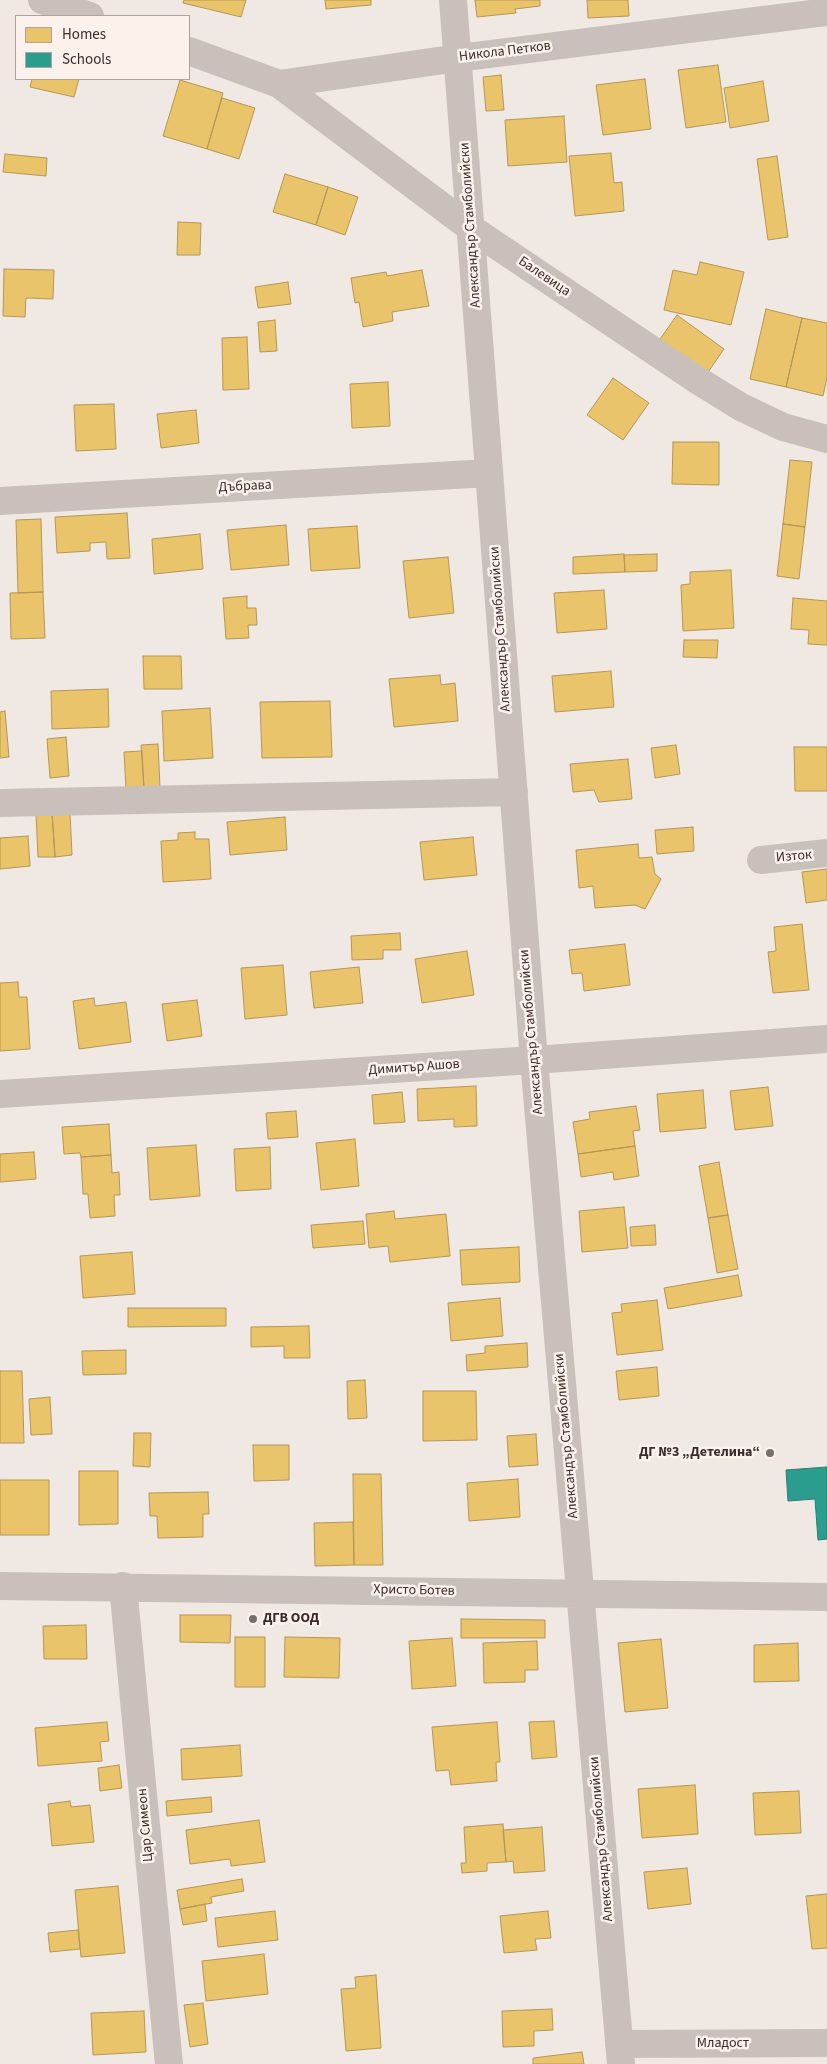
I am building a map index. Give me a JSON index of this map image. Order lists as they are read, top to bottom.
{
  "streets": {
    "street": [
      "Никола Петков",
      "Александър Стамболийски",
      "Балевица",
      "Дъбрава",
      "Изток",
      "Димитър Ашов",
      "Христо Ботев",
      "Цар Симеон",
      "Младост"
    ]
  },
  "crossings": [
    ["Никола Петков", "Александър Стамболийски"],
    ["Никола Петков", "Балевица"],
    ["Александър Стамболийски", "Балевица"],
    ["Александър Стамболийски", "Дъбрава"],
    ["Александър Стамболийски", "Димитър Ашов"],
    ["Александър Стамболийски", "Христо Ботев"],
    ["Александър Стамболийски", "Младост"],
    ["Христо Ботев", "Цар Симеон"]
  ],
  "places": ["ДГ №3 „Детелина“", "ДГВ ООД"],
  "legend": ["Homes", "Schools"]
}
